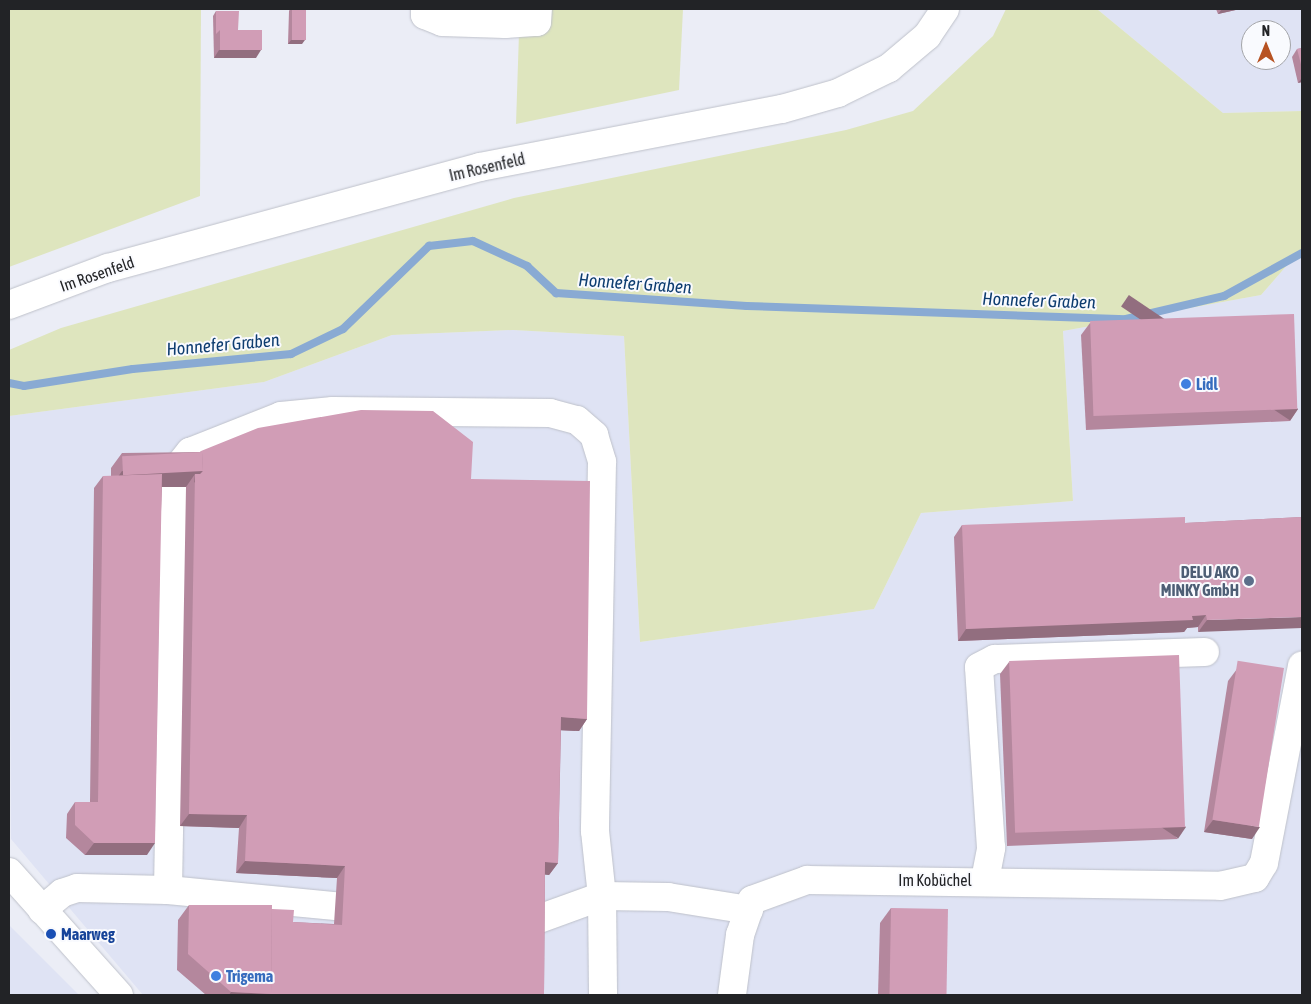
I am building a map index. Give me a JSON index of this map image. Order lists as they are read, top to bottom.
{
  "streets": {
    "street": ["Im Rosenfeld", "Im Kobüchel"]
  },
  "water": ["Honnefer Graben"],
  "places": [
    "Lidl",
    "DELU AKO MINKY GmbH",
    "Maarweg",
    "Trigema"
  ],
  "north": "top"
}
